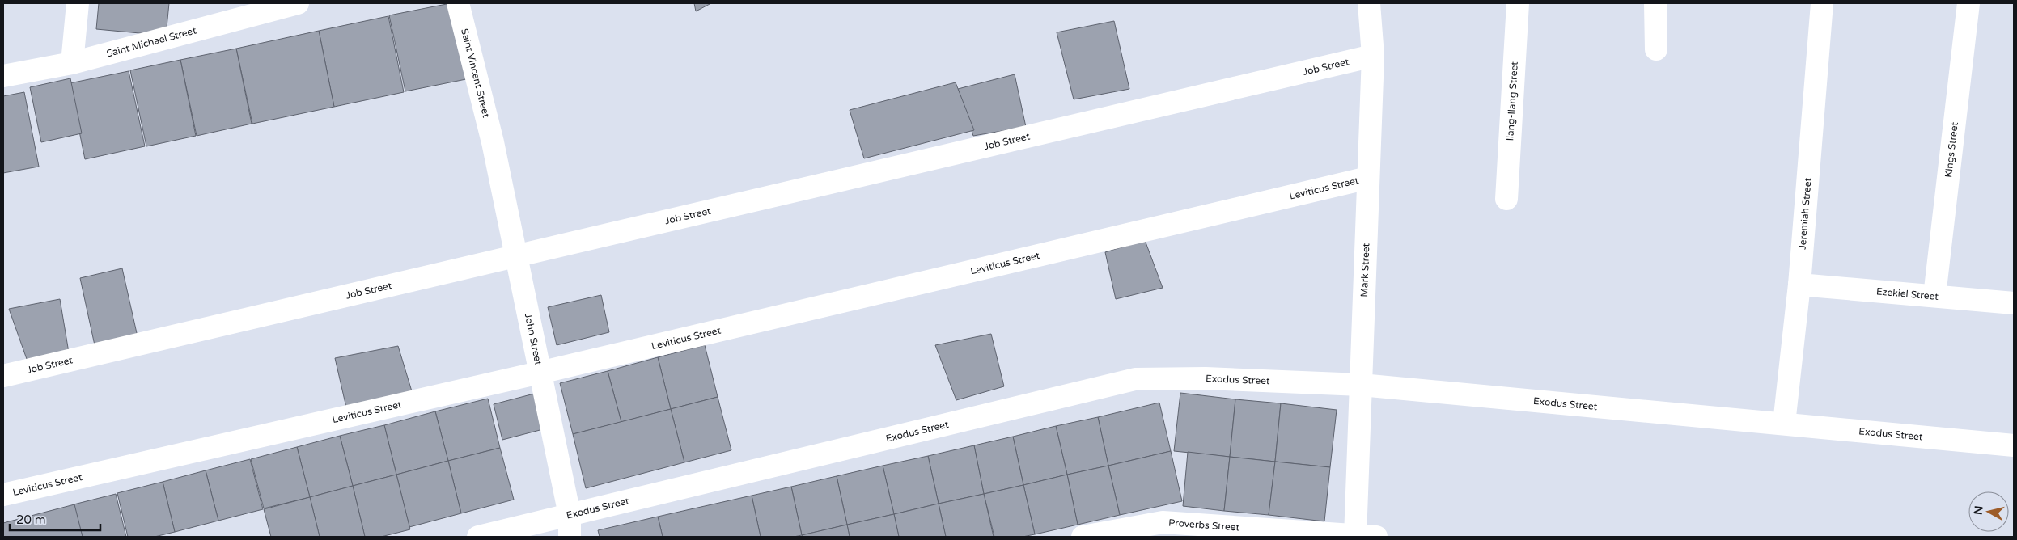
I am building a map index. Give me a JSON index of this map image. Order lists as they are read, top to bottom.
{
  "streets": {
    "street": [
      "Saint Michael Street",
      "Job Street",
      "Saint Vincent Street",
      "Ilang-Ilang Street",
      "Kings Street",
      "Leviticus Street",
      "Jeremiah Street",
      "Mark Street",
      "Ezekiel Street",
      "John Street",
      "Exodus Street",
      "Proverbs Street"
    ]
  },
  "crossings": [
    ["Job Street", "Mark Street"],
    ["Job Street", "John Street"],
    ["Saint Vincent Street", "John Street"],
    ["Kings Street", "Ezekiel Street"],
    ["Leviticus Street", "Mark Street"],
    ["Leviticus Street", "John Street"],
    ["Jeremiah Street", "Ezekiel Street"],
    ["Jeremiah Street", "Exodus Street"],
    ["Mark Street", "Exodus Street"],
    ["Mark Street", "Proverbs Street"],
    ["John Street", "Exodus Street"]
  ],
  "scale_bar": "20 m",
  "north": "left"
}
